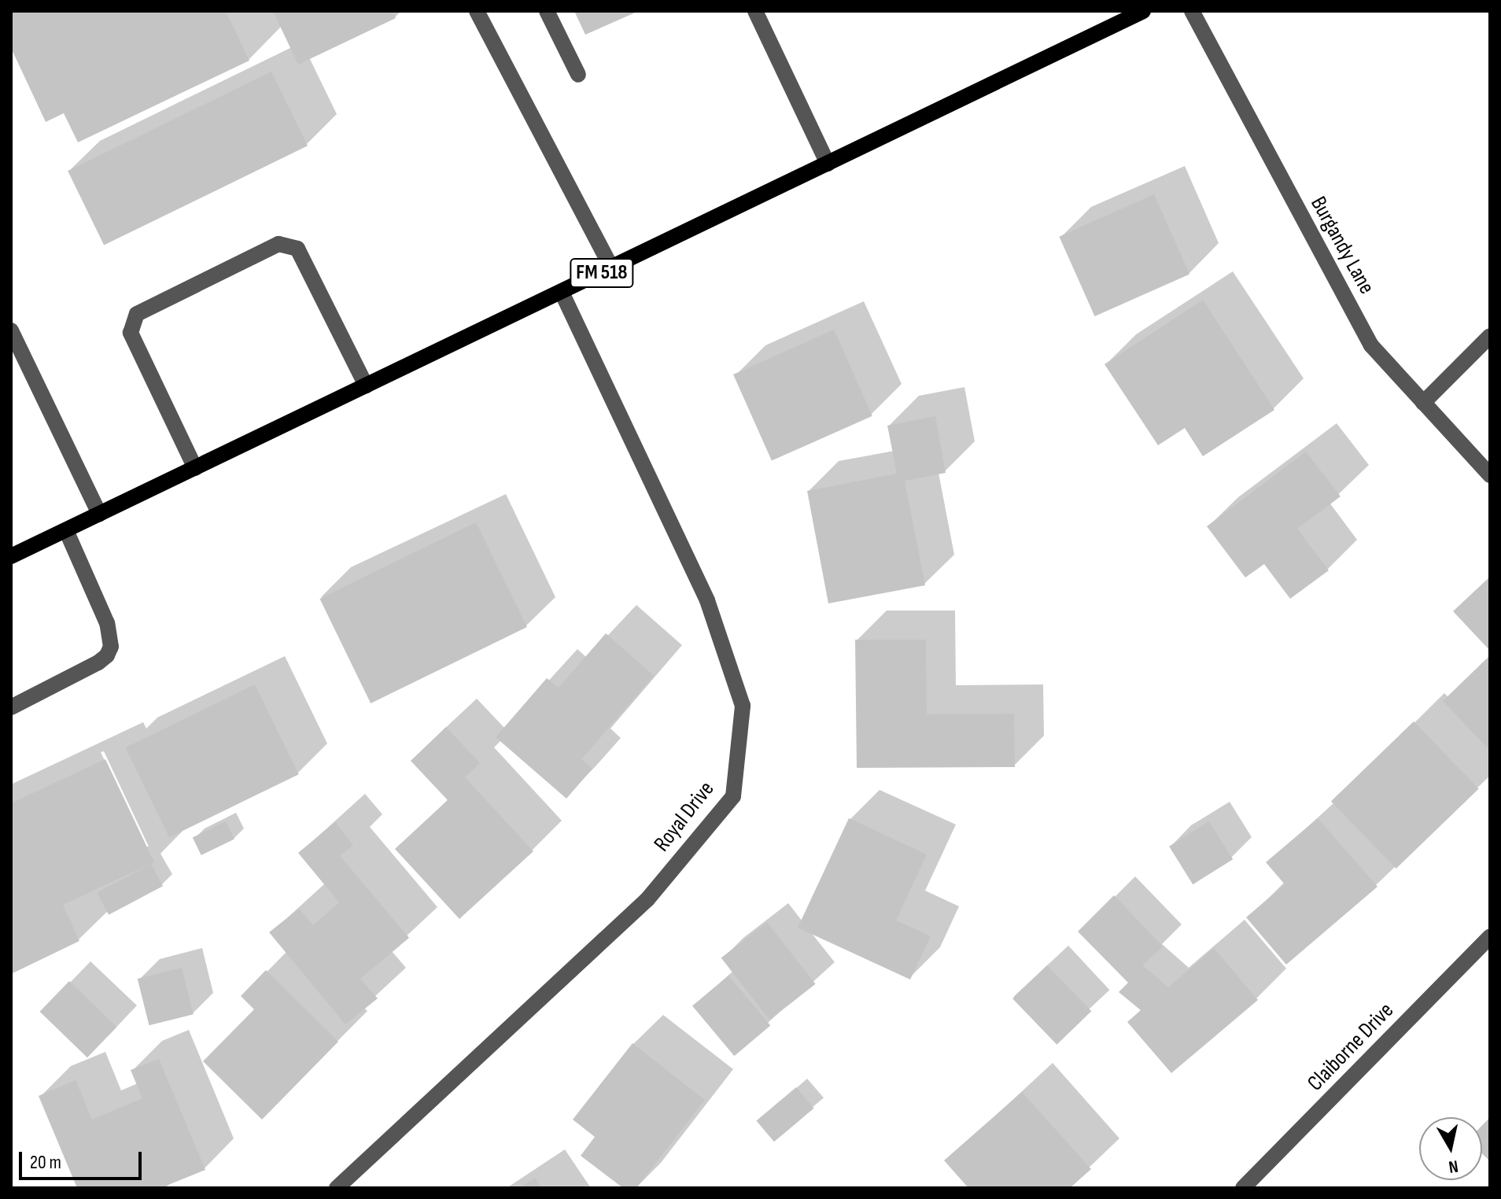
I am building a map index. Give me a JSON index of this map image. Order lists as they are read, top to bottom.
{
  "streets": {
    "main road": ["FM 518"],
    "street": ["Burgandy Lane", "Royal Drive", "Claiborne Drive"]
  },
  "crossings": [
    ["FM 518", "Royal Drive"]
  ],
  "scale_bar": "20 m",
  "north": "bottom"
}
